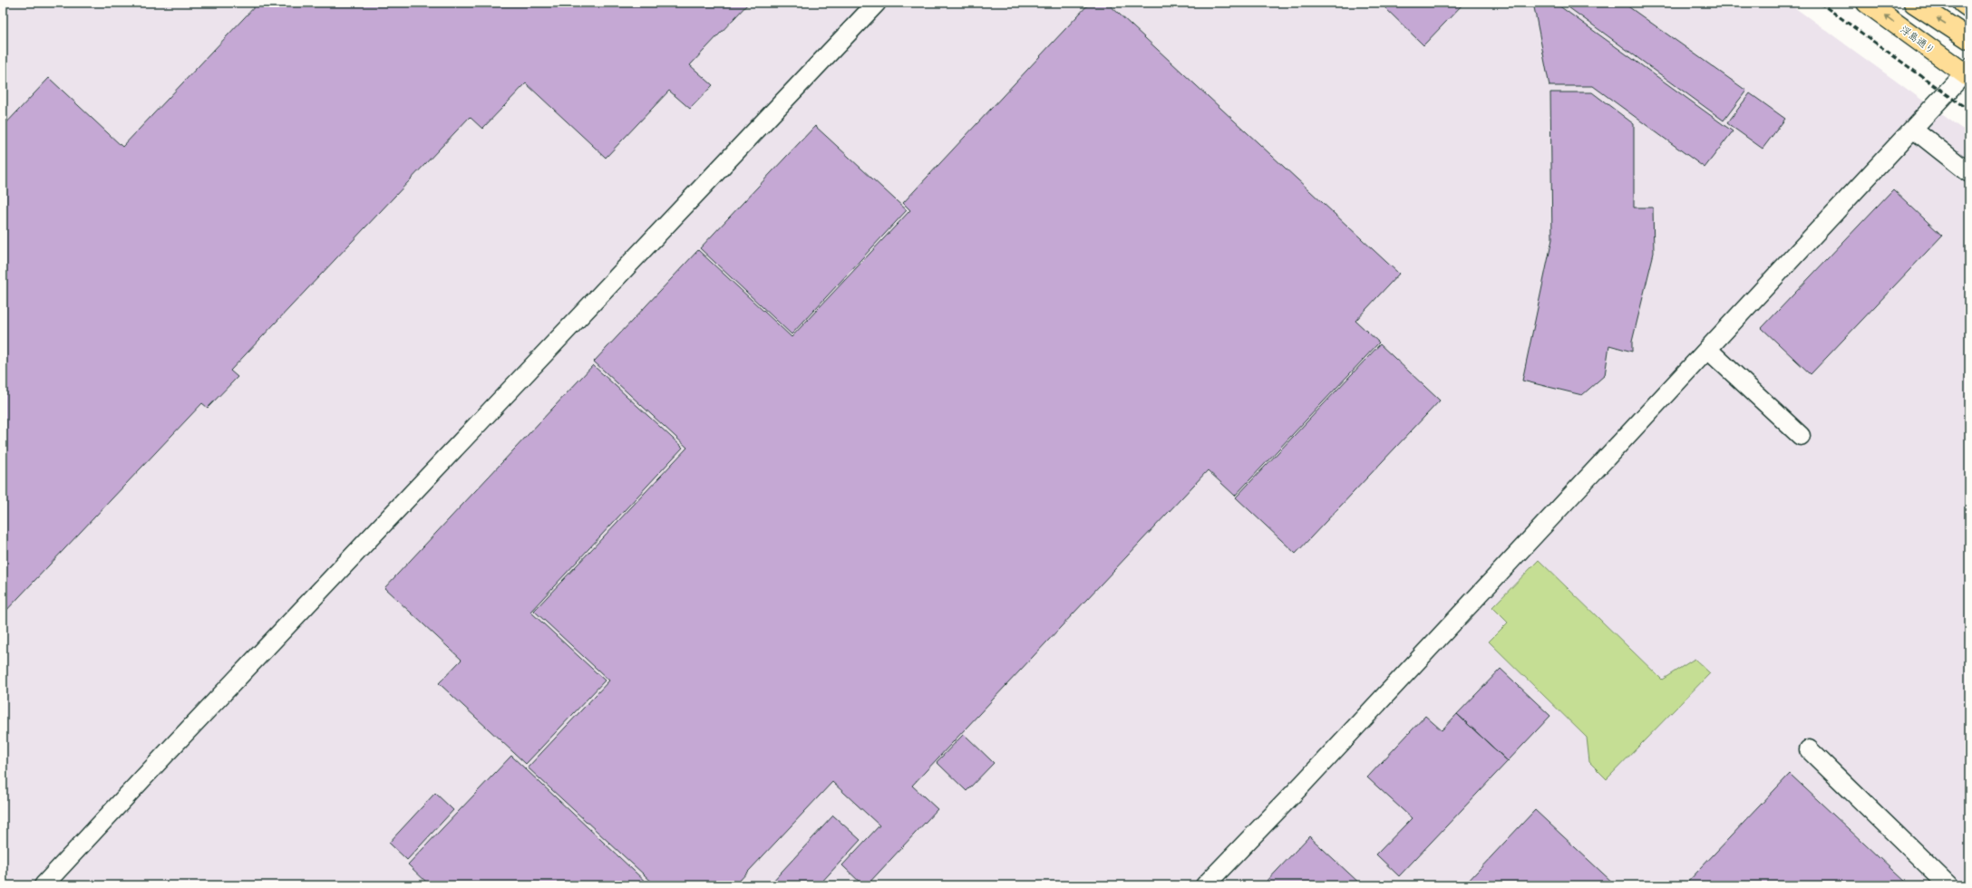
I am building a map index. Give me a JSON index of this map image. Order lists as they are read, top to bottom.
{
  "streets": {
    "highway": ["浮島通り"]
  }
}
